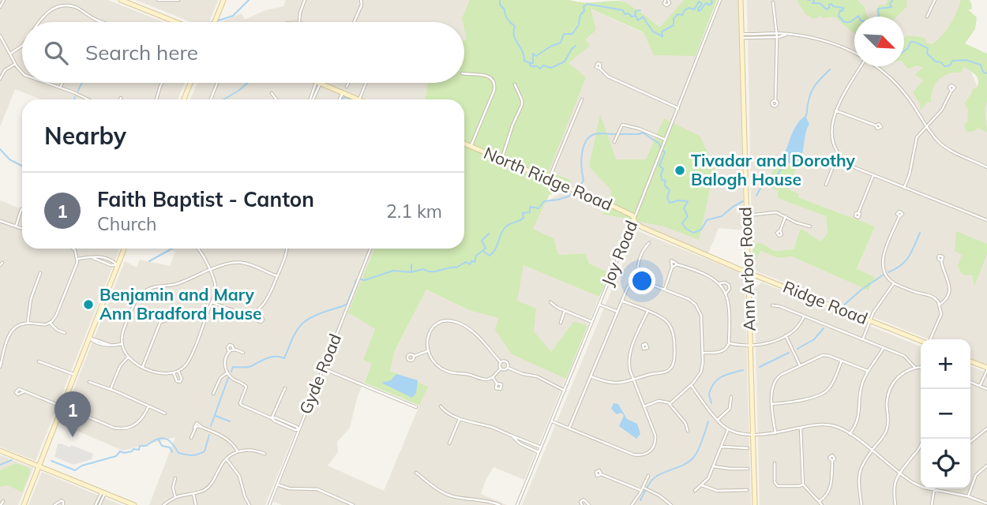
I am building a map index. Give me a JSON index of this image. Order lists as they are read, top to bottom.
{
  "streets": {
    "street": [
      "North Ridge Road",
      "Joy Road",
      "Ann Arbor Road",
      "Ridge Road",
      "Gyde Road"
    ]
  },
  "crossings": [
    ["North Ridge Road", "Joy Road"],
    ["North Ridge Road", "Ridge Road"],
    ["Joy Road", "Ridge Road"],
    ["Ann Arbor Road", "Ridge Road"]
  ],
  "places": ["Tivadar and Dorothy Balogh House", "Benjamin and Mary Ann Bradford House"],
  "north": "bottom right",
  "page": {
    "search": "Search here",
    "heading": "Nearby",
    "list": [
      {
        "mark": "1",
        "name": "Faith Baptist - Canton",
        "note": "Church",
        "value": "2.1 km"
      }
    ],
    "map_buttons": ["+", "−"],
    "pins": "1"
  }
}
